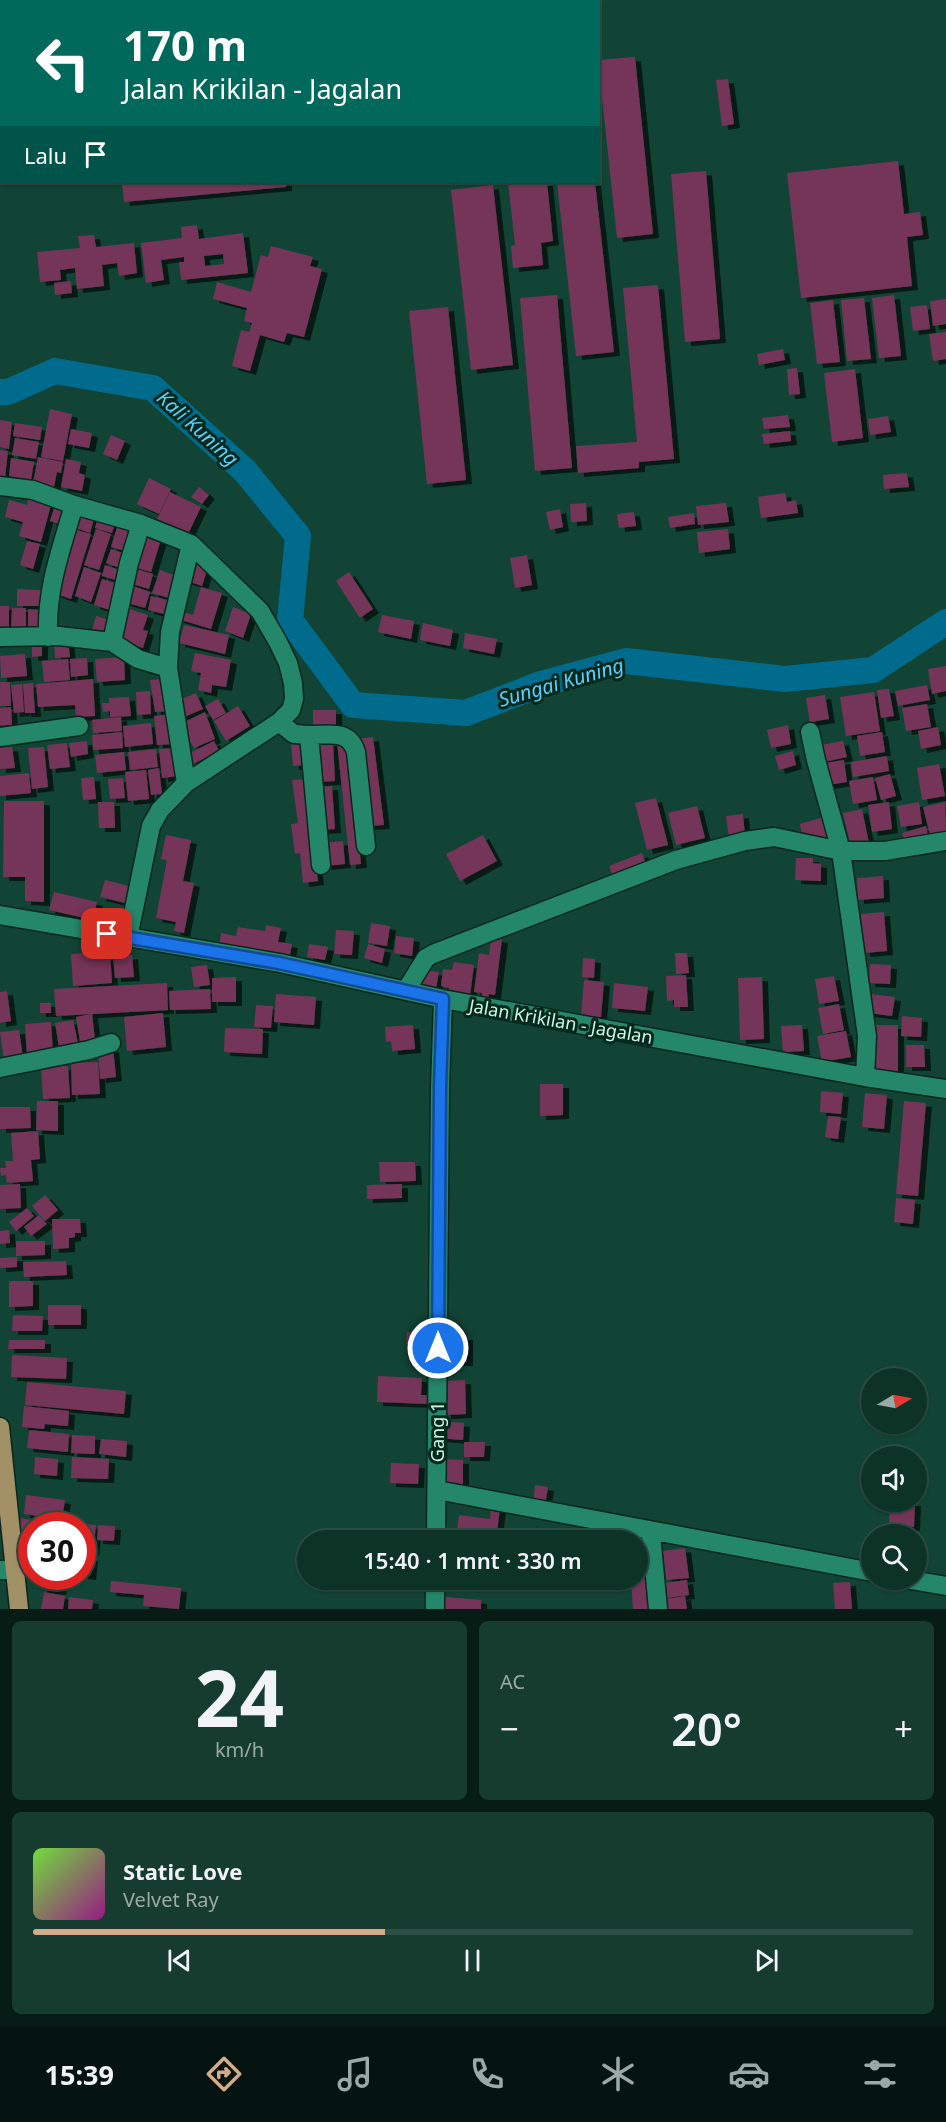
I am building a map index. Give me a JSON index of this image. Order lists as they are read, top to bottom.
{
  "streets": {
    "street": ["Jalan Krikilan - Jagalan", "Gang 1"]
  },
  "crossings": [
    ["Jalan Krikilan - Jagalan", "Gang 1"]
  ],
  "water": ["Kali Kuning", "Sungai Kuning"],
  "north": "right",
  "page": {
    "turn": ["170 m", "Jalan Krikilan - Jagalan"],
    "then": "Lalu",
    "limit": "30",
    "trip": "15:40 · 1 mnt · 330 m",
    "tile": [
      ["24", "km/h"],
      "AC"
    ],
    "heat": ["−", "20°", "+"],
    "song": ["Static Love", "Velvet Ray"],
    "tabs": "15:39"
  }
}
